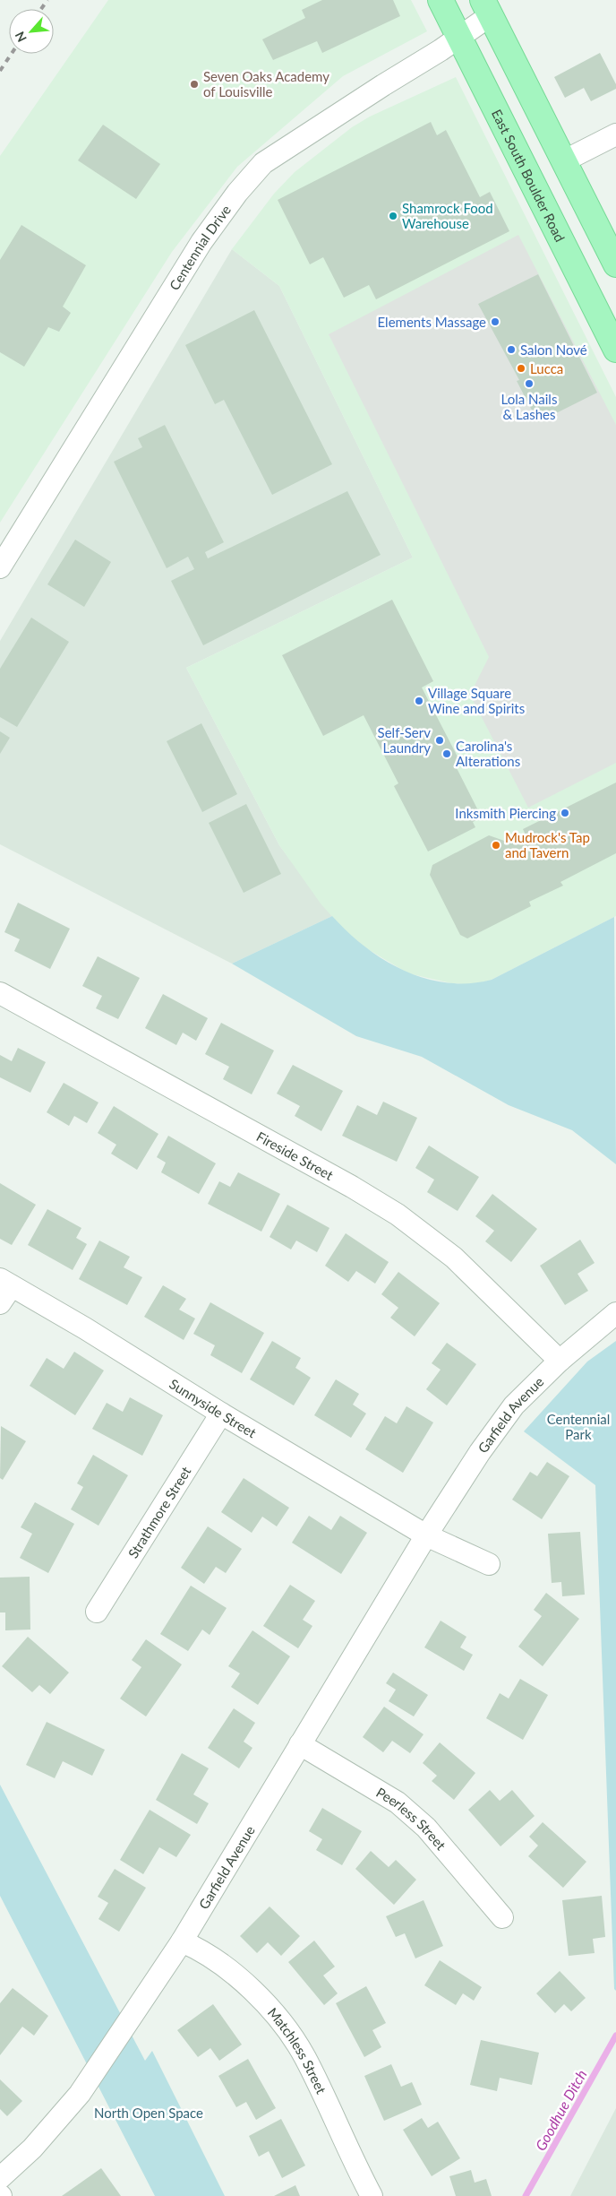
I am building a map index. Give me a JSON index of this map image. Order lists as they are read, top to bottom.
{
  "streets": {
    "main road": ["East South Boulder Road"],
    "street": [
      "Centennial Drive",
      "Fireside Street",
      "Sunnyside Street",
      "Garfield Avenue",
      "Strathmore Street",
      "Peerless Street",
      "Matchless Street"
    ]
  },
  "crossings": [
    ["East South Boulder Road", "Centennial Drive"],
    ["Fireside Street", "Garfield Avenue"],
    ["Sunnyside Street", "Garfield Avenue"],
    ["Sunnyside Street", "Strathmore Street"],
    ["Garfield Avenue", "Peerless Street"],
    ["Garfield Avenue", "Matchless Street"]
  ],
  "water": ["Goodhue Ditch"],
  "parks": ["Centennial Park", "North Open Space"],
  "places": [
    "Seven Oaks Academy of Louisville",
    "Shamrock Food Warehouse",
    "Elements Massage",
    "Salon Nové",
    "Lucca",
    "Lola Nails & Lashes",
    "Village Square Wine and Spirits",
    "Self-Serv Laundry",
    "Carolina's Alterations",
    "Inksmith Piercing",
    "Mudrock's Tap and Tavern"
  ],
  "north": "bottom left"
}
